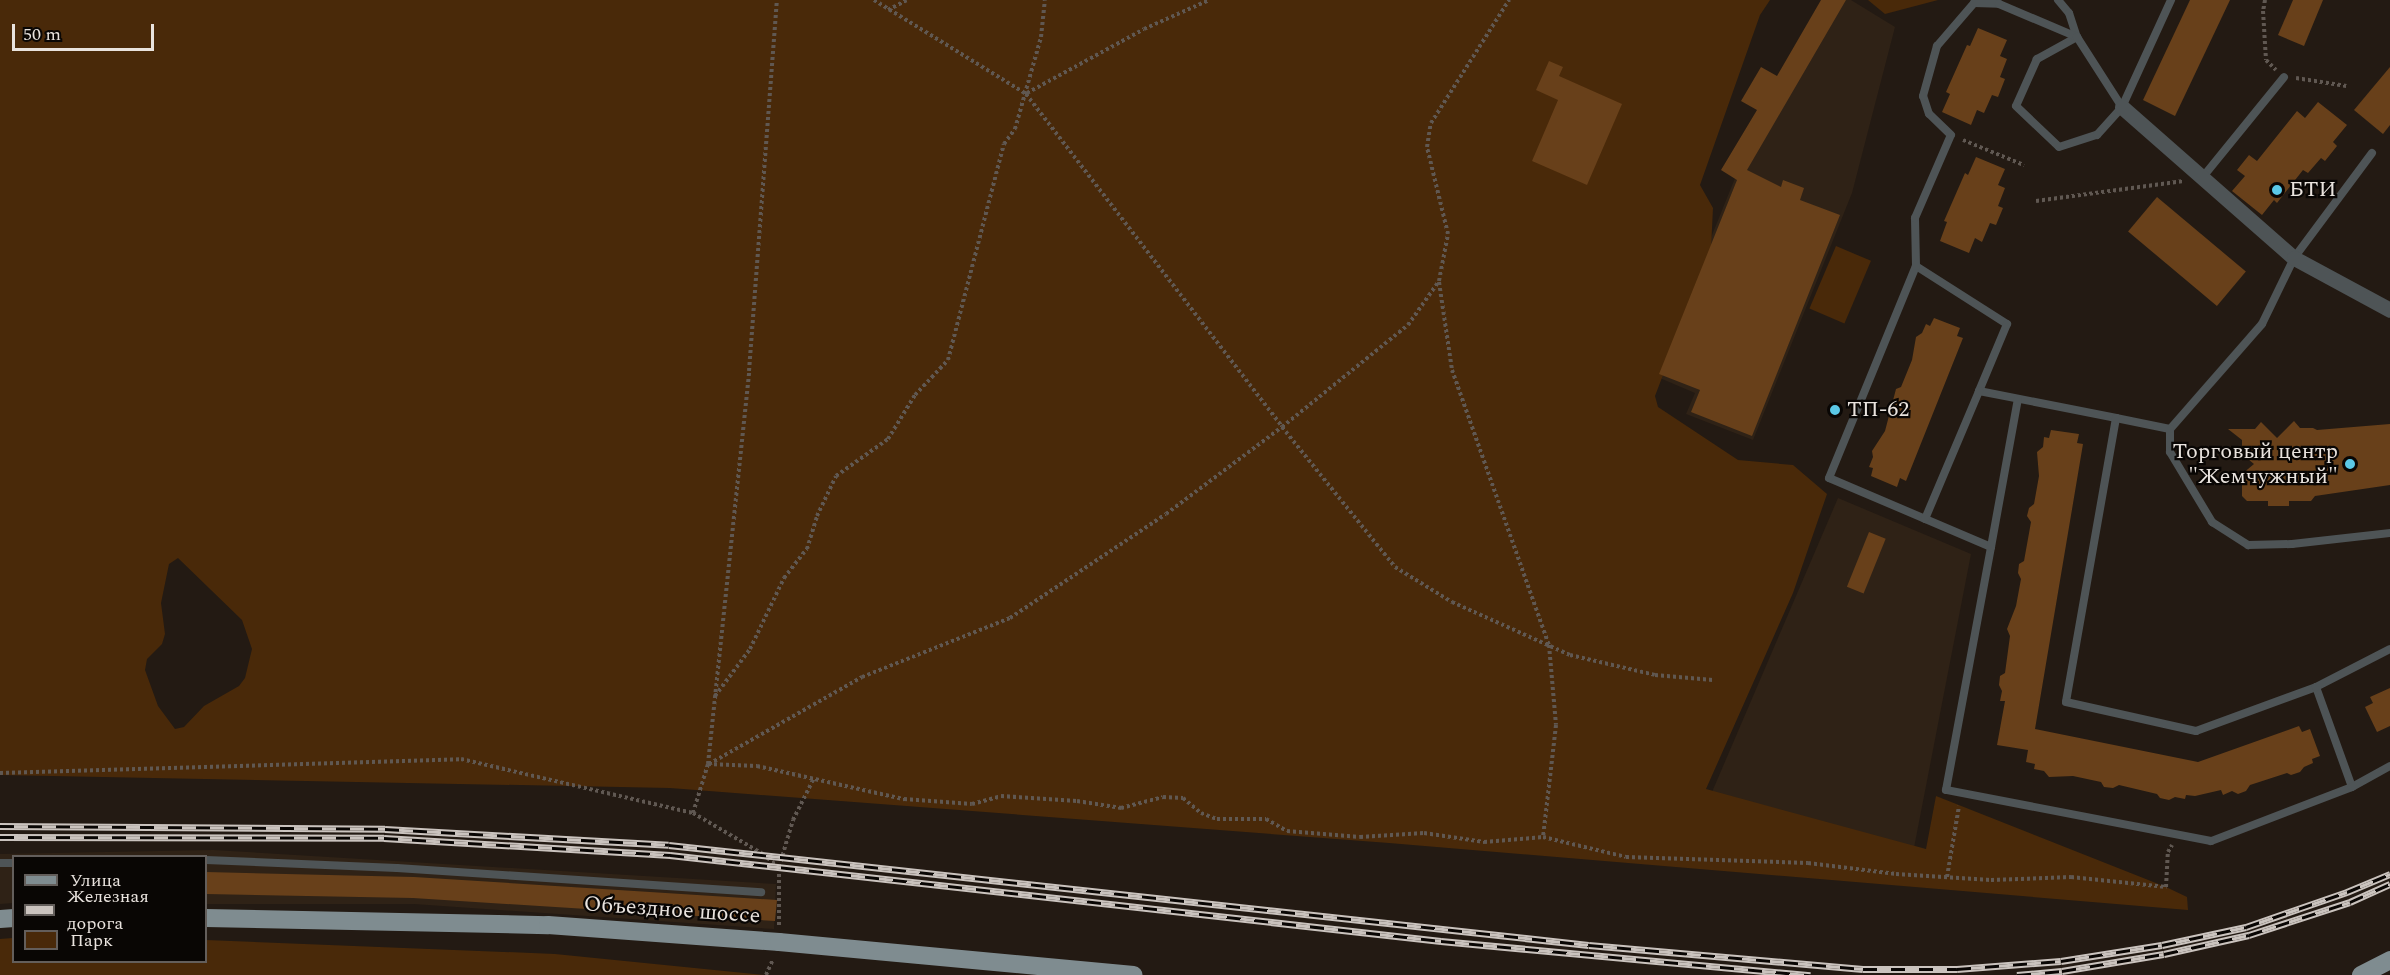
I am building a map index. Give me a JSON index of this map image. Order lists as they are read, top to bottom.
{
  "streets": {
    "main road": ["Объездное шоссе"]
  },
  "places": ["БТИ", "ТП-62", "Торговый центр \"Жемчужный\""],
  "legend": ["Улица", "Железная дорога", "Парк"],
  "scale_bar": "50 m"
}
